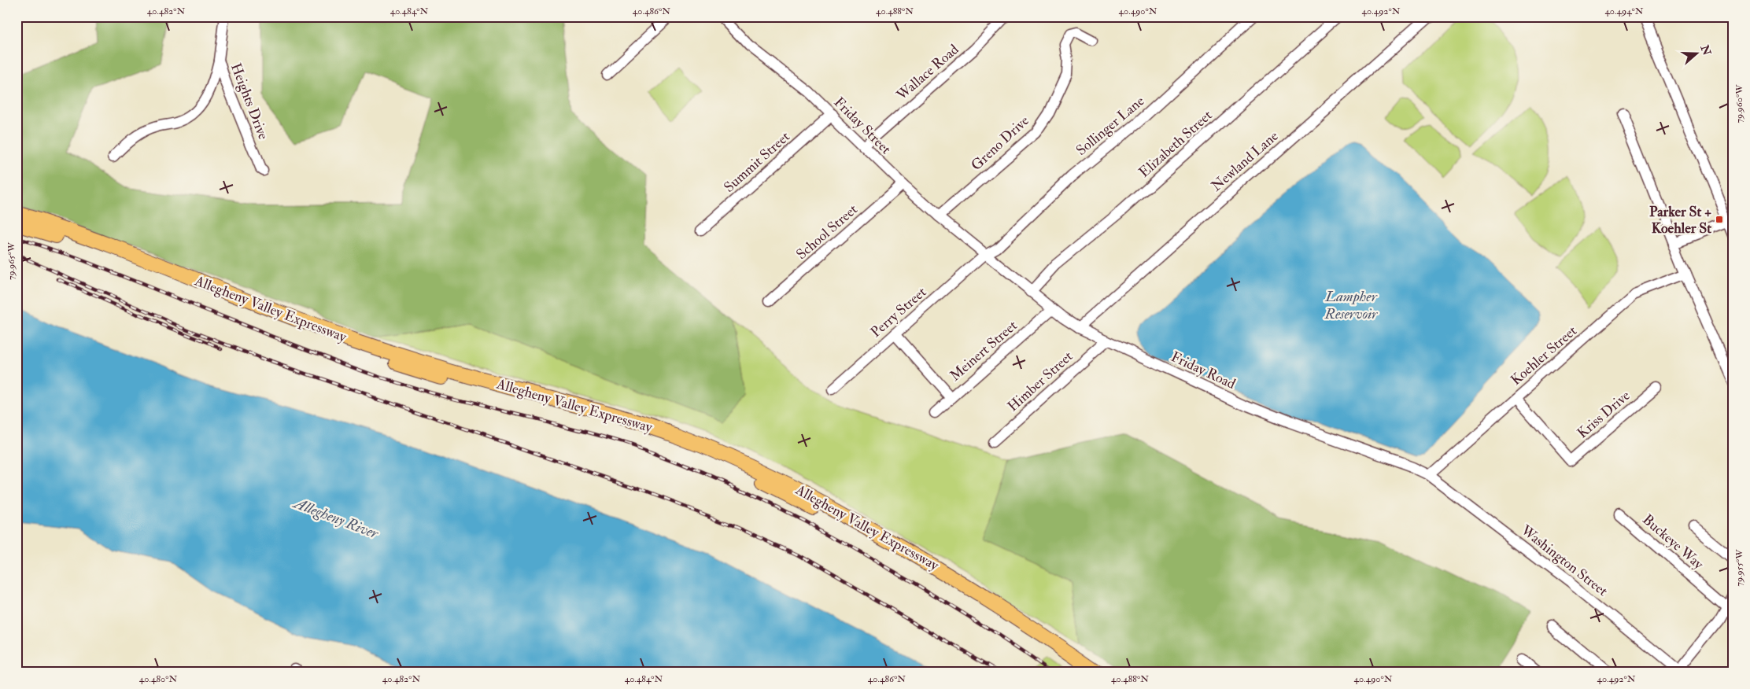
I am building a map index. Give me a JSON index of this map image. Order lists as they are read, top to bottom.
{
  "streets": {
    "highway": ["Allegheny Valley Expressway"],
    "street": [
      "Wallace Road",
      "Heights Drive",
      "Friday Street",
      "Sollinger Lane",
      "Greno Drive",
      "Elizabeth Street",
      "Newland Lane",
      "Summit Street",
      "School Street",
      "Perry Street",
      "Meinert Street",
      "Koehler Street",
      "Friday Road",
      "Himber Street",
      "Kriss Drive",
      "Buckeye Way",
      "Washington Street"
    ]
  },
  "crossings": [
    ["Wallace Road", "Friday Street"],
    ["Friday Street", "Sollinger Lane"],
    ["Friday Street", "Greno Drive"],
    ["Friday Street", "Summit Street"],
    ["Friday Street", "School Street"],
    ["Friday Street", "Perry Street"],
    ["Friday Street", "Friday Road"],
    ["Sollinger Lane", "Perry Street"],
    ["Sollinger Lane", "Friday Road"],
    ["Elizabeth Street", "Friday Road"],
    ["Newland Lane", "Friday Road"],
    ["Perry Street", "Friday Road"],
    ["Meinert Street", "Friday Road"],
    ["Koehler Street", "Friday Road"],
    ["Koehler Street", "Kriss Drive"],
    ["Koehler Street", "Washington Street"],
    ["Friday Road", "Himber Street"],
    ["Friday Road", "Washington Street"]
  ],
  "water": ["Lampher Reservoir", "Allegheny River"],
  "places": {
    "transit": ["Parker St + Koehler St"]
  },
  "north": "right",
  "coordinates": [
    "40.482°N",
    "40.484°N",
    "40.486°N",
    "40.488°N",
    "40.490°N",
    "40.492°N",
    "40.494°N",
    "79.960°W",
    "79.965°W",
    "79.955°W",
    "40.480°N"
  ]
}
